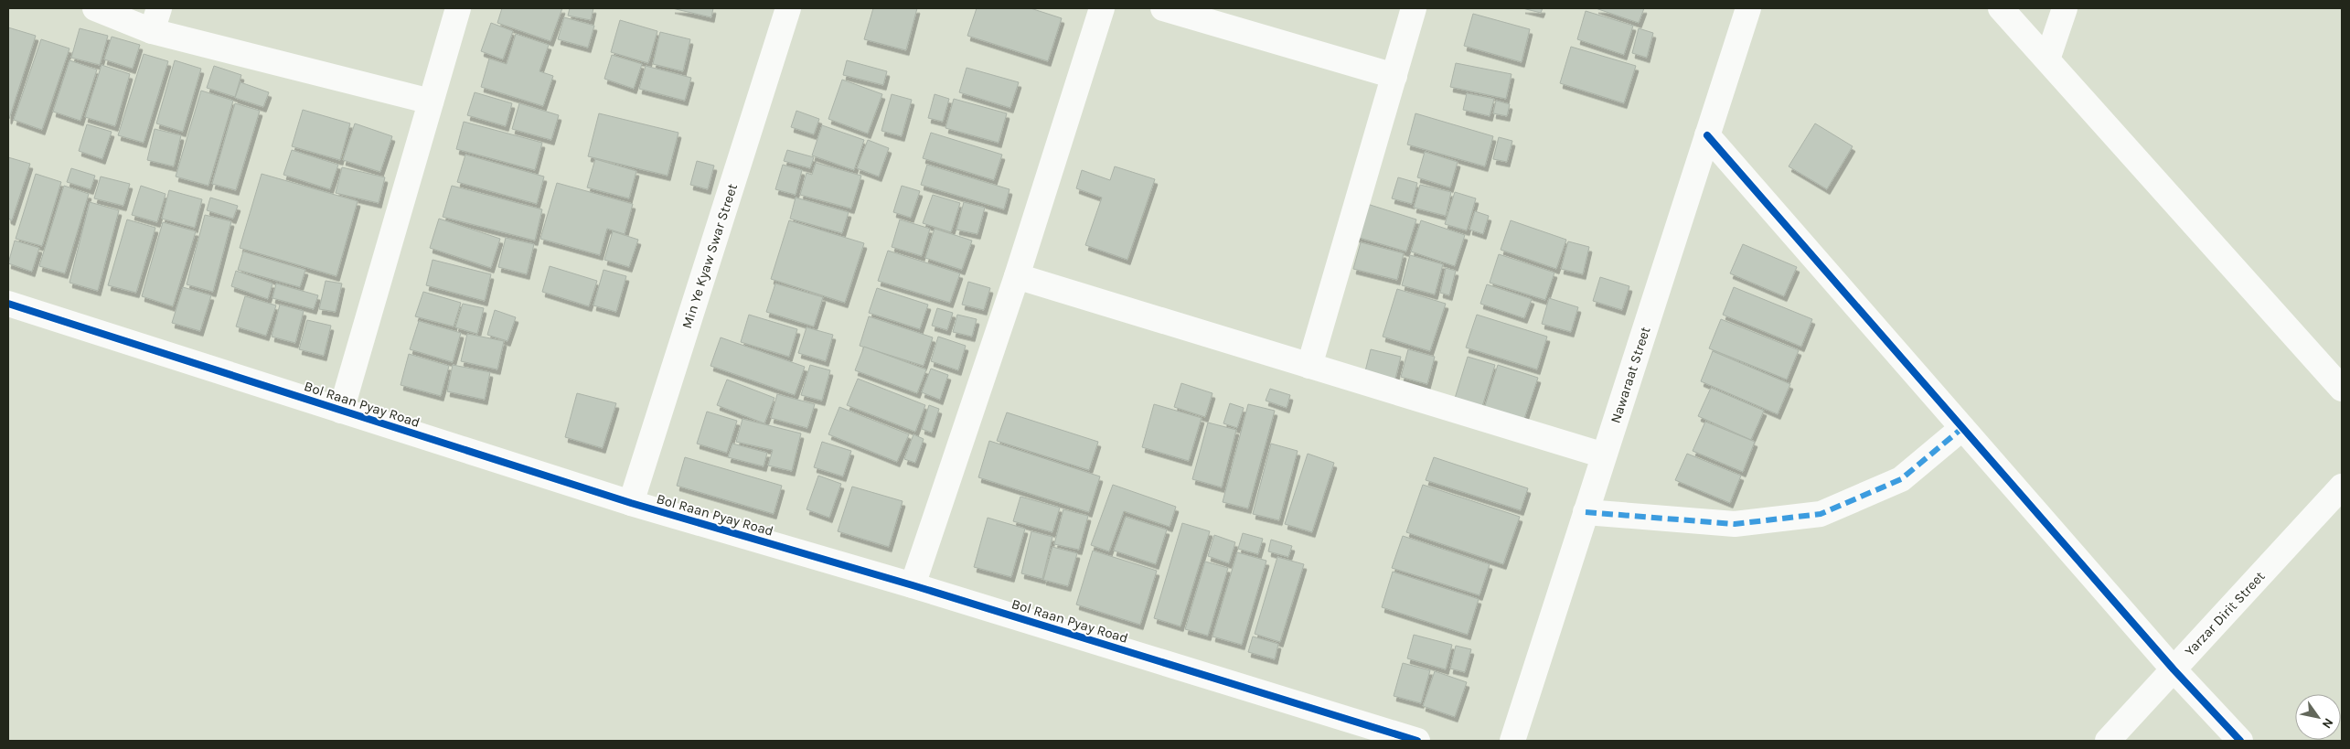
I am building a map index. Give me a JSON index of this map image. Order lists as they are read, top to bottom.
{
  "streets": {
    "street": [
      "Min Ye Kyaw Swar Street",
      "Nawaraat Street",
      "Bol Raan Pyay Road",
      "Yarzar Dirit Street"
    ]
  },
  "crossings": [
    ["Min Ye Kyaw Swar Street", "Bol Raan Pyay Road"]
  ],
  "north": "bottom right"
}
